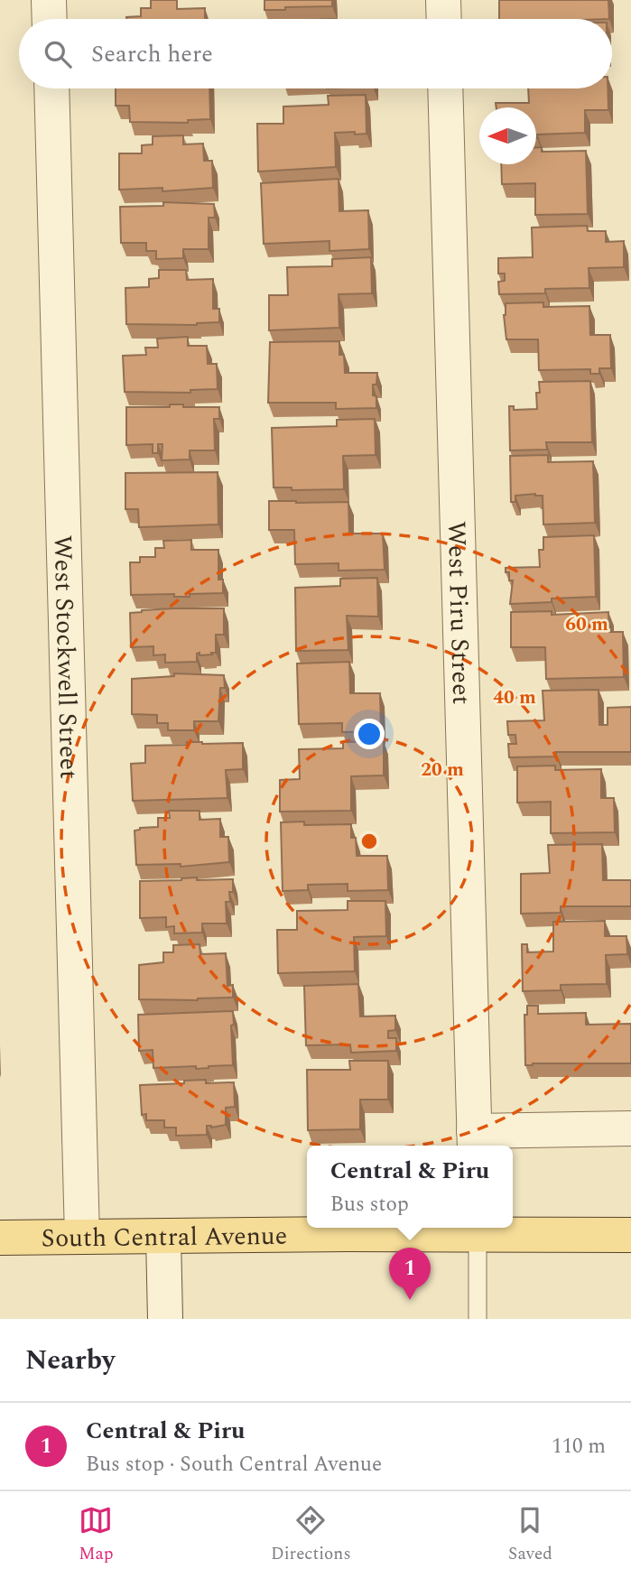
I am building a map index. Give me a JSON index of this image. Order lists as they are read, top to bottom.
{
  "streets": {
    "main road": ["South Central Avenue"],
    "street": ["West Piru Street", "West Stockwell Street"]
  },
  "crossings": [
    ["West Stockwell Street", "South Central Avenue"]
  ],
  "north": "left",
  "page": {
    "search": "Search here",
    "popup": ["Central & Piru", "Bus stop"],
    "pins": "1",
    "heading": "Nearby",
    "list": [
      {
        "mark": "1",
        "name": "Central & Piru",
        "note": "Bus stop · South Central Avenue",
        "value": "110 m"
      }
    ],
    "nav": ["Map", "Directions", "Saved"]
  },
  "rings": ["60 m", "40 m", "20 m"]
}
